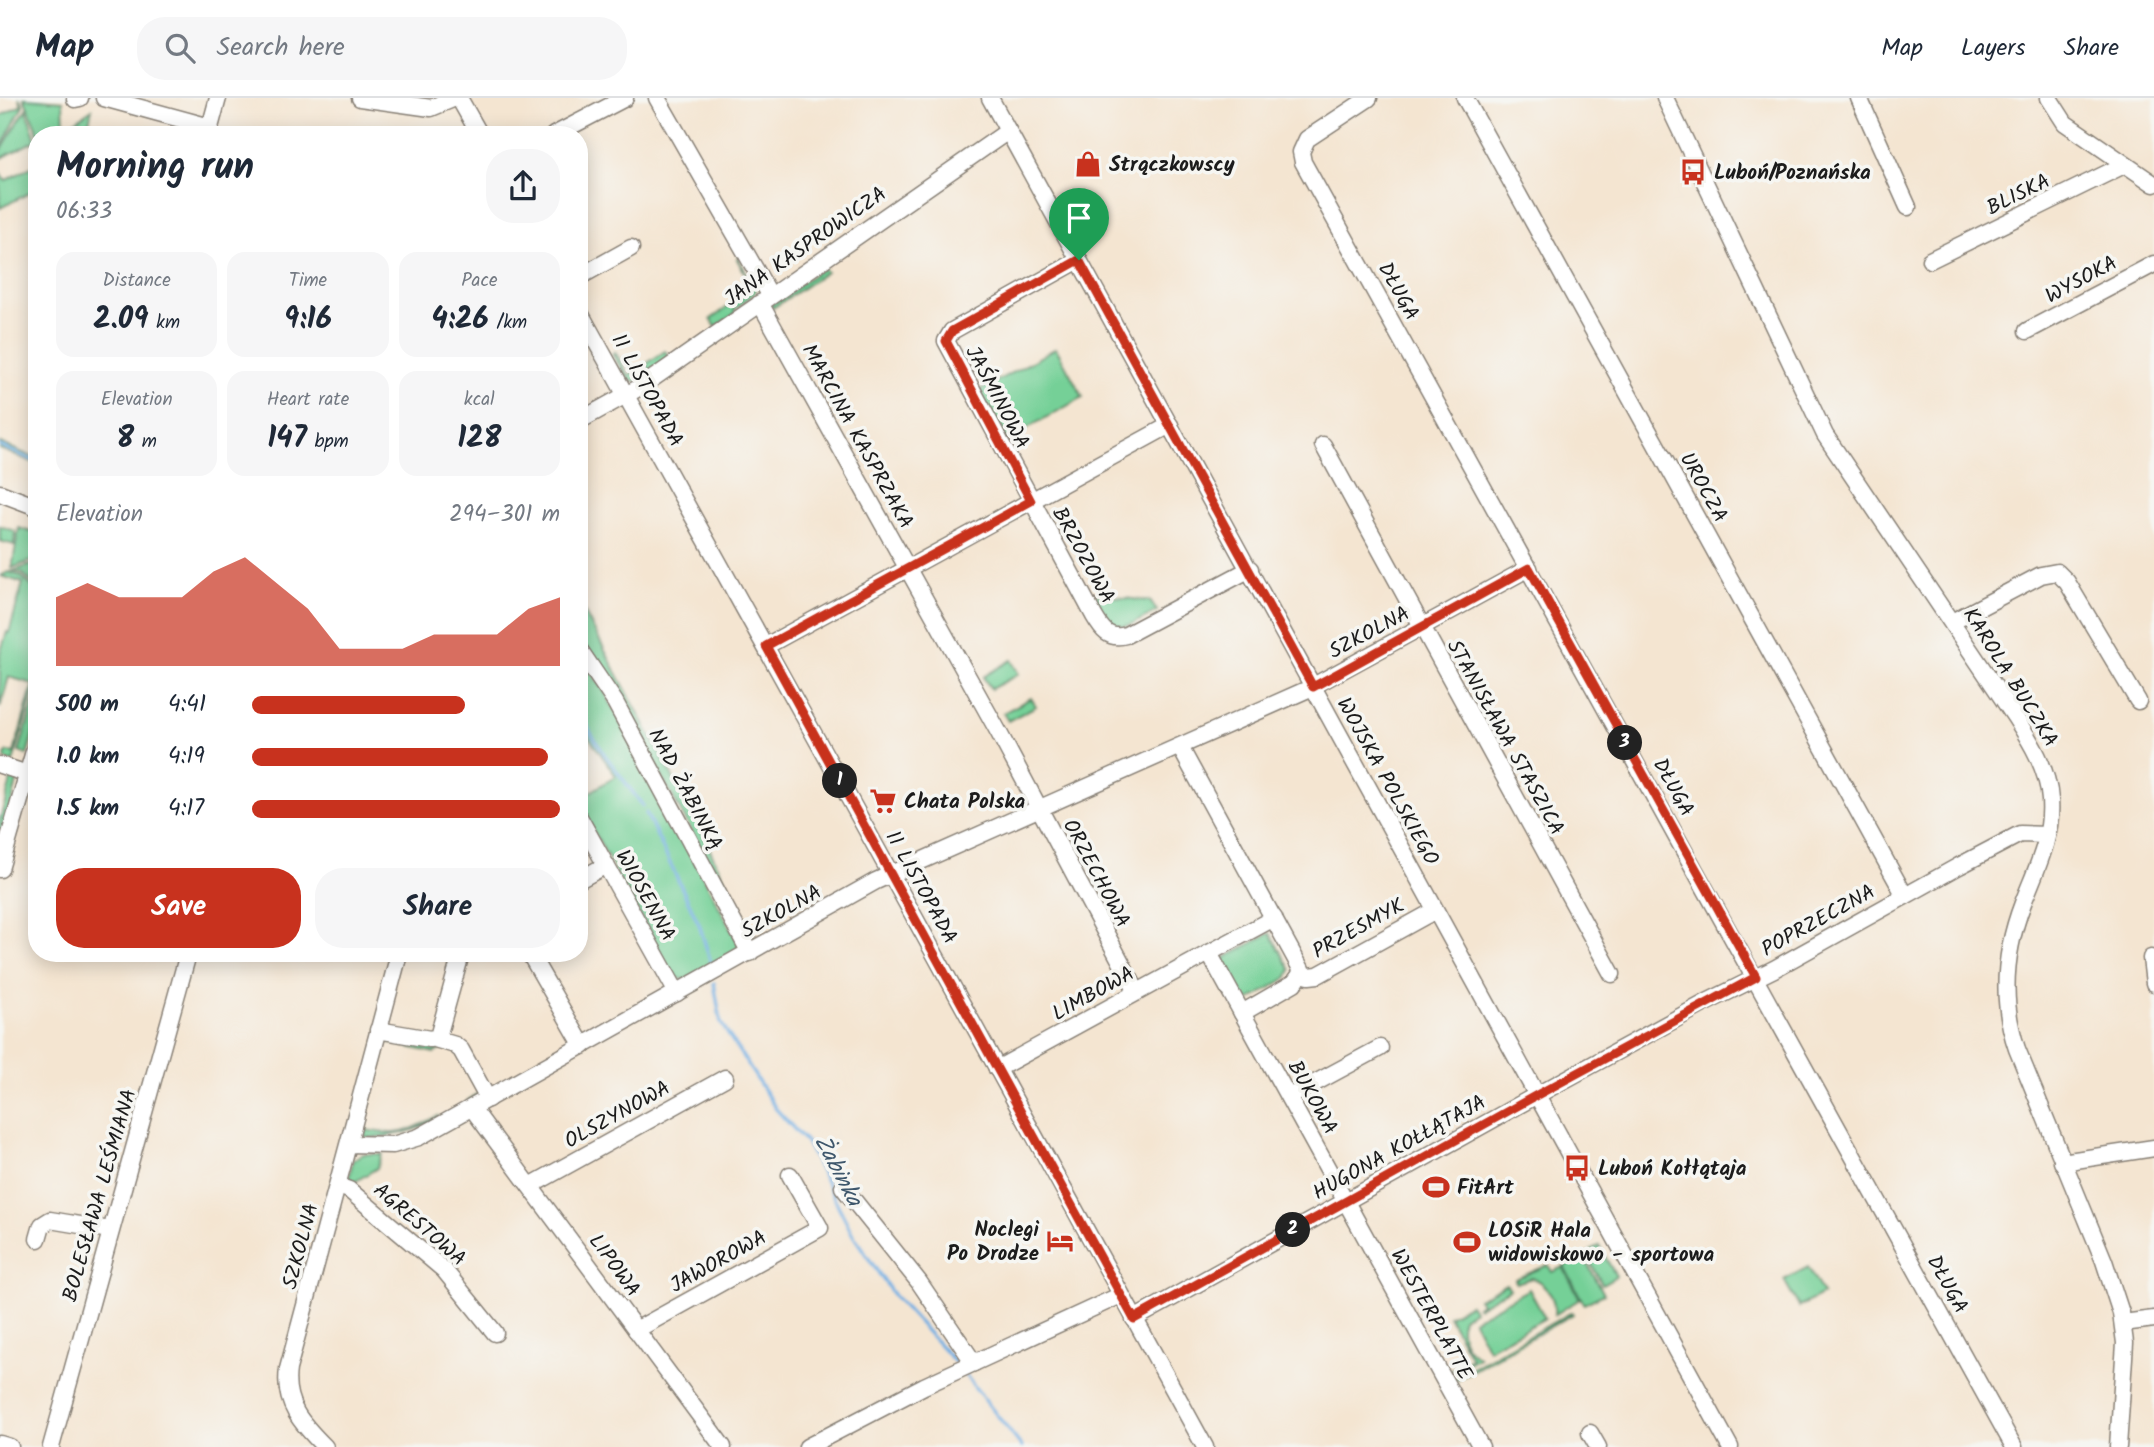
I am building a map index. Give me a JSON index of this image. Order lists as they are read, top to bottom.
{
  "streets": {
    "street": [
      "BLISKA",
      "JANA KASPROWICZA",
      "WYSOKA",
      "DŁUGA",
      "11 LISTOPADA",
      "JAŚMINOWA",
      "MARCINA KASPRZAKA",
      "UROCZA",
      "BRZOZOWA",
      "SZKOLNA",
      "KAROLA BUCZKA",
      "STANISŁAWA STASZICA",
      "WOJSKA POLSKIEGO",
      "NAD ŻABINKĄ",
      "ORZECHOWA",
      "WIOSENNA",
      "POPRZECZNA",
      "PRZESMYK",
      "LIMBOWA",
      "BUKOWA",
      "OLSZYNOWA",
      "HUGONA KOŁŁĄTAJA",
      "BOLESŁAWA LEŚMIANA",
      "AGRESTOWA",
      "JAWOROWA",
      "LIPOWA",
      "WESTERPLATTE"
    ]
  },
  "crossings": [
    ["JANA KASPROWICZA", "11 LISTOPADA"],
    ["JANA KASPROWICZA", "MARCINA KASPRZAKA"],
    ["JANA KASPROWICZA", "WOJSKA POLSKIEGO"],
    ["DŁUGA", "SZKOLNA"],
    ["DŁUGA", "POPRZECZNA"],
    ["11 LISTOPADA", "SZKOLNA"],
    ["11 LISTOPADA", "LIMBOWA"],
    ["11 LISTOPADA", "HUGONA KOŁŁĄTAJA"],
    ["JAŚMINOWA", "BRZOZOWA"],
    ["JAŚMINOWA", "WOJSKA POLSKIEGO"],
    ["MARCINA KASPRZAKA", "SZKOLNA"],
    ["MARCINA KASPRZAKA", "ORZECHOWA"],
    ["UROCZA", "POPRZECZNA"],
    ["BRZOZOWA", "WOJSKA POLSKIEGO"],
    ["SZKOLNA", "STANISŁAWA STASZICA"],
    ["SZKOLNA", "WOJSKA POLSKIEGO"],
    ["SZKOLNA", "NAD ŻABINKĄ"],
    ["SZKOLNA", "ORZECHOWA"],
    ["SZKOLNA", "WIOSENNA"],
    ["SZKOLNA", "AGRESTOWA"],
    ["SZKOLNA", "LIPOWA"],
    ["KAROLA BUCZKA", "POPRZECZNA"],
    ["WOJSKA POLSKIEGO", "POPRZECZNA"],
    ["WOJSKA POLSKIEGO", "PRZESMYK"],
    ["WOJSKA POLSKIEGO", "HUGONA KOŁŁĄTAJA"],
    ["ORZECHOWA", "LIMBOWA"],
    ["POPRZECZNA", "HUGONA KOŁŁĄTAJA"],
    ["LIMBOWA", "BUKOWA"],
    ["BUKOWA", "HUGONA KOŁŁĄTAJA"],
    ["BUKOWA", "WESTERPLATTE"],
    ["OLSZYNOWA", "LIPOWA"],
    ["HUGONA KOŁŁĄTAJA", "WESTERPLATTE"],
    ["JAWOROWA", "LIPOWA"]
  ],
  "water": ["Żabinka"],
  "places": {
    "shop": ["Strączkowscy"],
    "bus stop": ["Luboń/Poznańska", "Luboń Kołłątaja"],
    "supermarket": ["Chata Polska"],
    "sports": ["FitArt", "LOSiR Hala widowiskowo - sportowa"],
    "hotel": ["Noclegi Po Drodze"]
  },
  "page": {
    "header": "Map",
    "search": "Search here",
    "nav": ["Map", "Layers", "Share"],
    "heading": ["Morning run", "06:33"],
    "stats": [
      ["Distance", "2.09 km"],
      ["Time", "9:16"],
      ["Pace", "4:26 /km"],
      ["Elevation", "8 m"],
      ["Heart rate", "147 bpm"],
      ["kcal", "128"]
    ],
    "chart": ["Elevation", "294–301 m"],
    "list": [
      {
        "name": "500 m",
        "note": "4:41"
      },
      {
        "name": "1.0 km",
        "note": "4:19"
      },
      {
        "name": "1.5 km",
        "note": "4:17"
      }
    ],
    "pins": ["3", "1", "2"],
    "buttons": ["Save", "Share"]
  }
}
